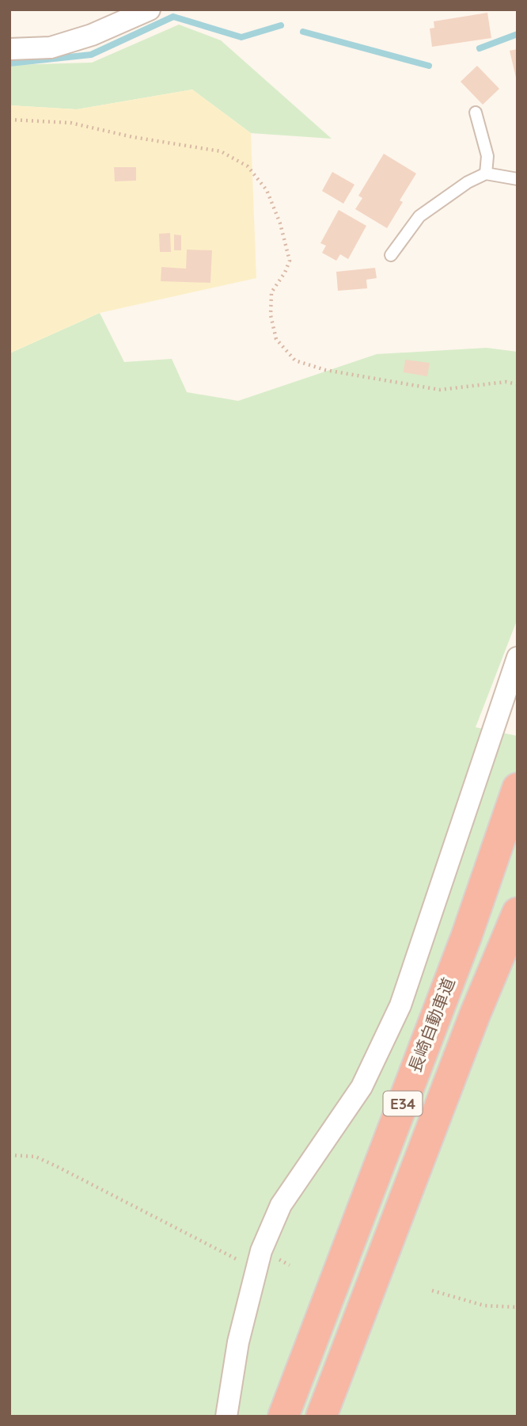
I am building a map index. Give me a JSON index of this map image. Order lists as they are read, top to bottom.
{
  "streets": {
    "highway": ["長崎自動車道", "E34"]
  }
}
